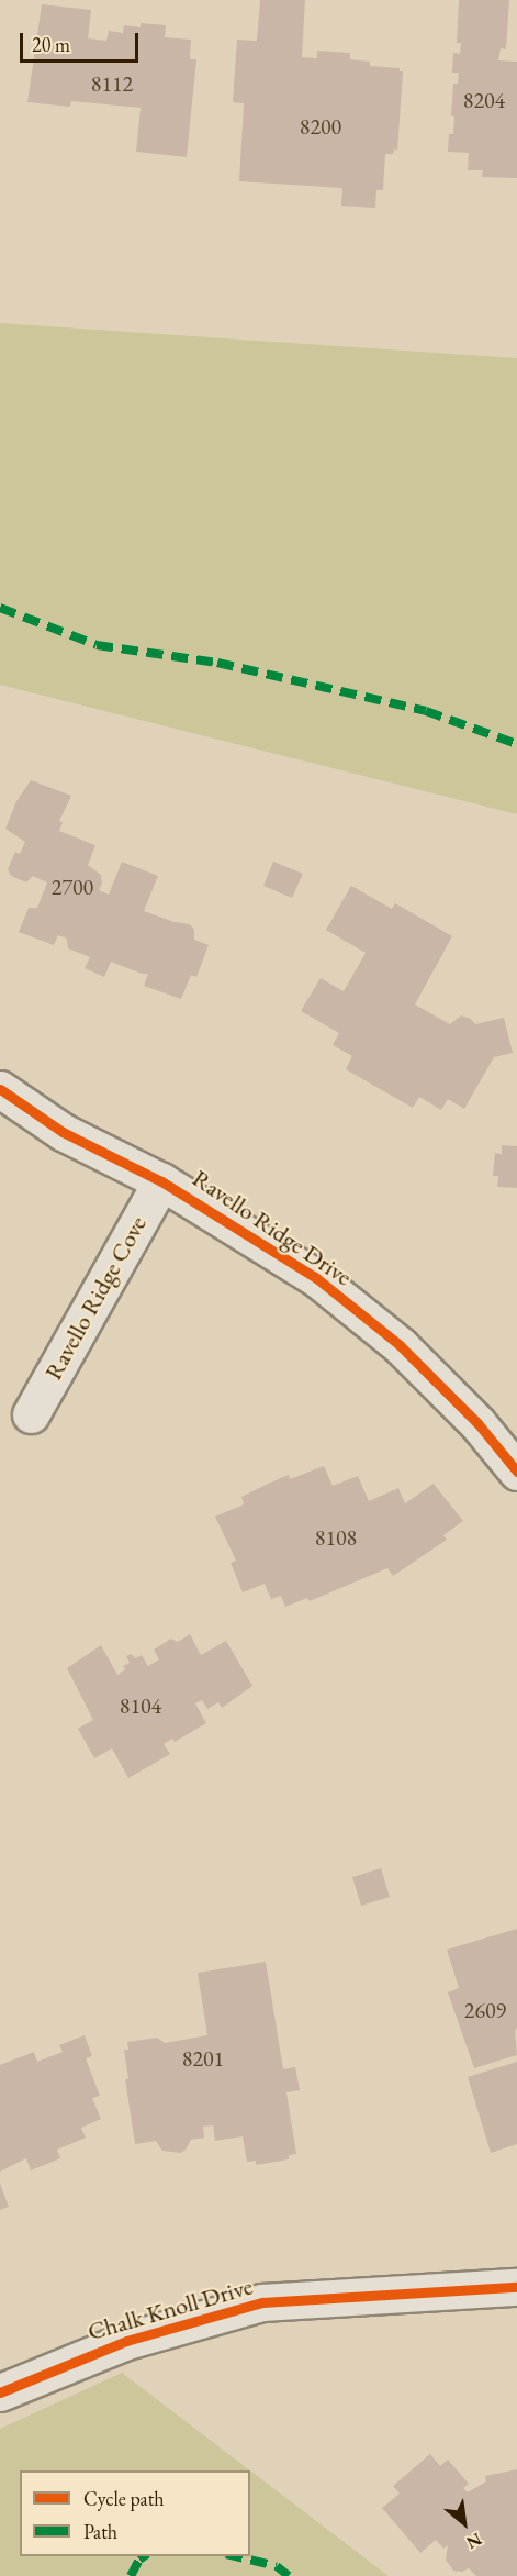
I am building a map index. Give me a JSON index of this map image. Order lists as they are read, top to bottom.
{
  "streets": {
    "street": ["Ravello Ridge Drive", "Ravello Ridge Cove", "Chalk Knoll Drive"]
  },
  "crossings": [
    ["Ravello Ridge Drive", "Ravello Ridge Cove"]
  ],
  "house_numbers": [
    "8112",
    "8204",
    "8200",
    "2700",
    "8108",
    "8104",
    "2609",
    "8201"
  ],
  "legend": ["Cycle path", "Path"],
  "scale_bar": "20 m",
  "north": "bottom right"
}
